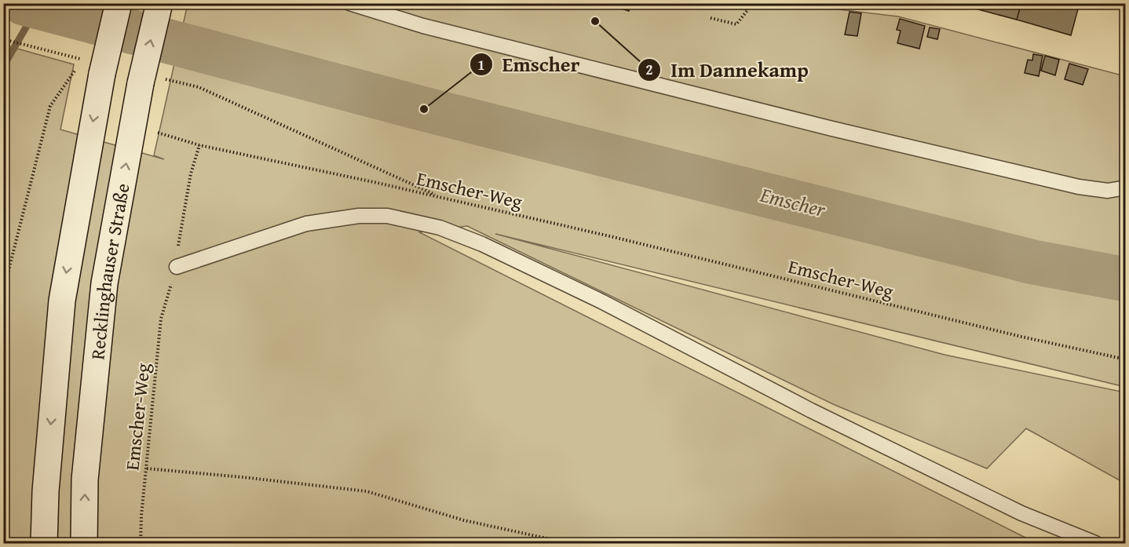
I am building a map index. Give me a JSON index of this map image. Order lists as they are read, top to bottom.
{
  "streets": {
    "main road": ["Recklinghauser Straße"],
    "path": ["Emscher-Weg"]
  },
  "water": ["Emscher"],
  "places": ["Im Dannekamp", "Emscher"]
}
